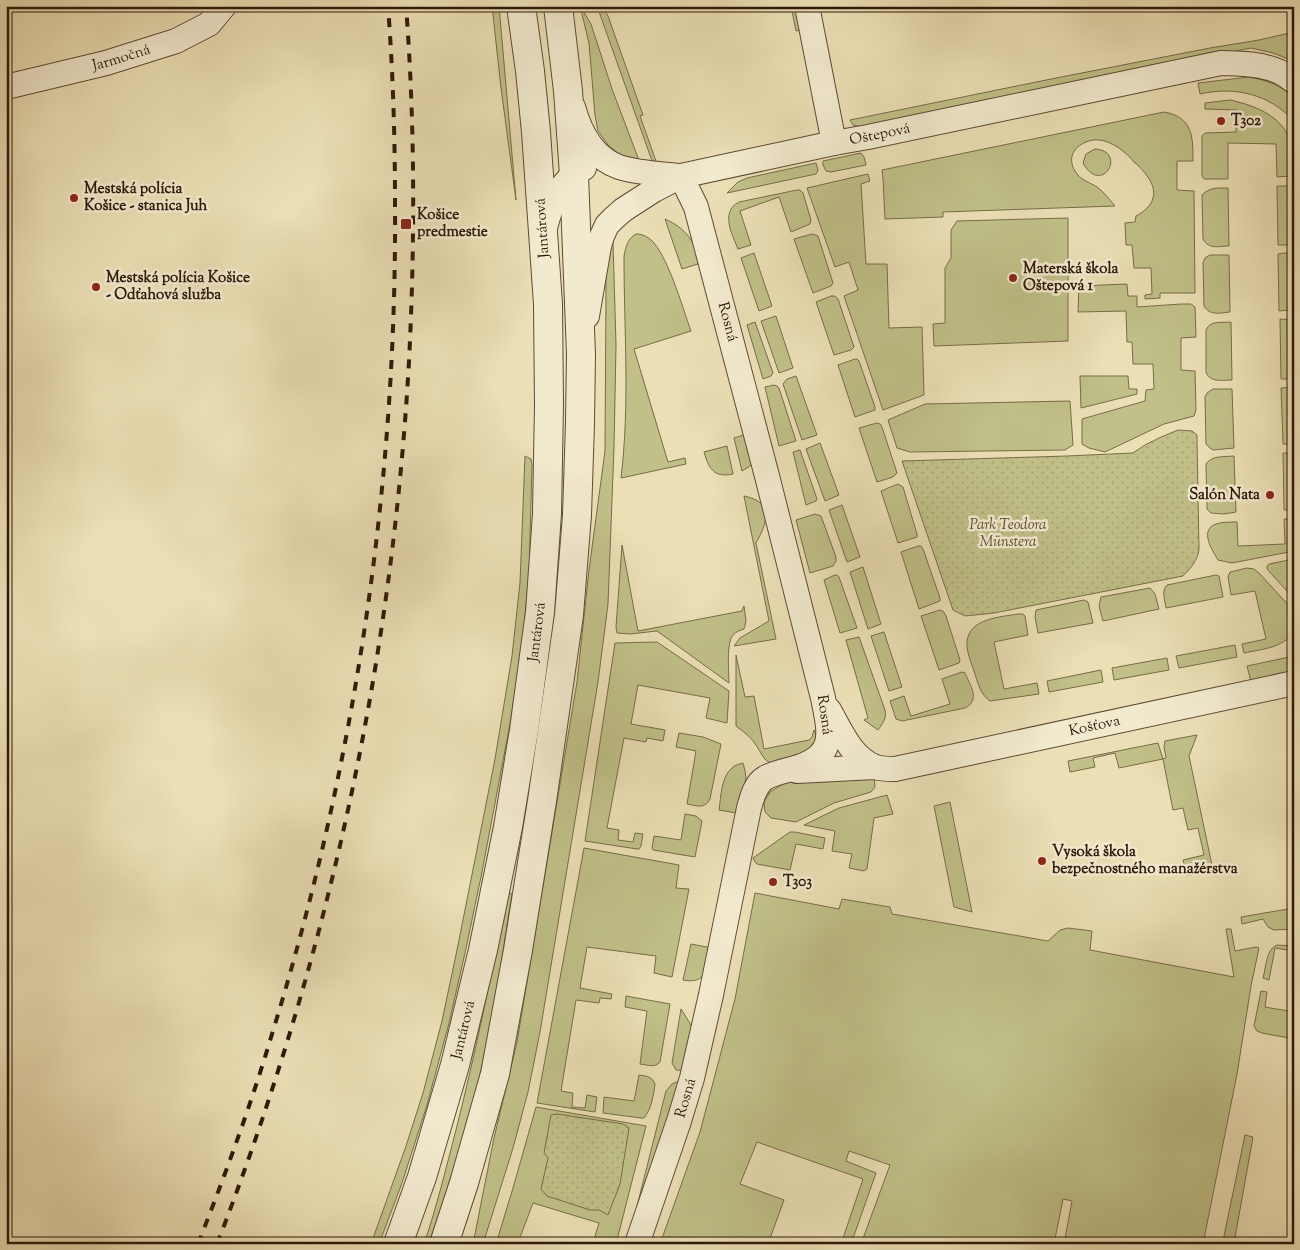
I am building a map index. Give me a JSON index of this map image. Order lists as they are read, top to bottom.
{
  "streets": {
    "street": [
      "Jarmočná",
      "Oštepová",
      "Jantárová",
      "Rosná",
      "Košťova"
    ]
  },
  "crossings": [
    ["Oštepová", "Jantárová"],
    ["Oštepová", "Rosná"],
    ["Rosná", "Košťova"]
  ],
  "parks": ["Park Teodora Münstera"],
  "places": {
    "other": [
      "T302",
      "Mestská polícia Košice - stanica Juh",
      "Materská škola Oštepová 1",
      "Mestská polícia Košice - Odťahová služba",
      "Salón Nata",
      "Vysoká škola bezpečnostného manažérstva",
      "T303"
    ],
    "transit": ["Košice predmestie"]
  }
}
